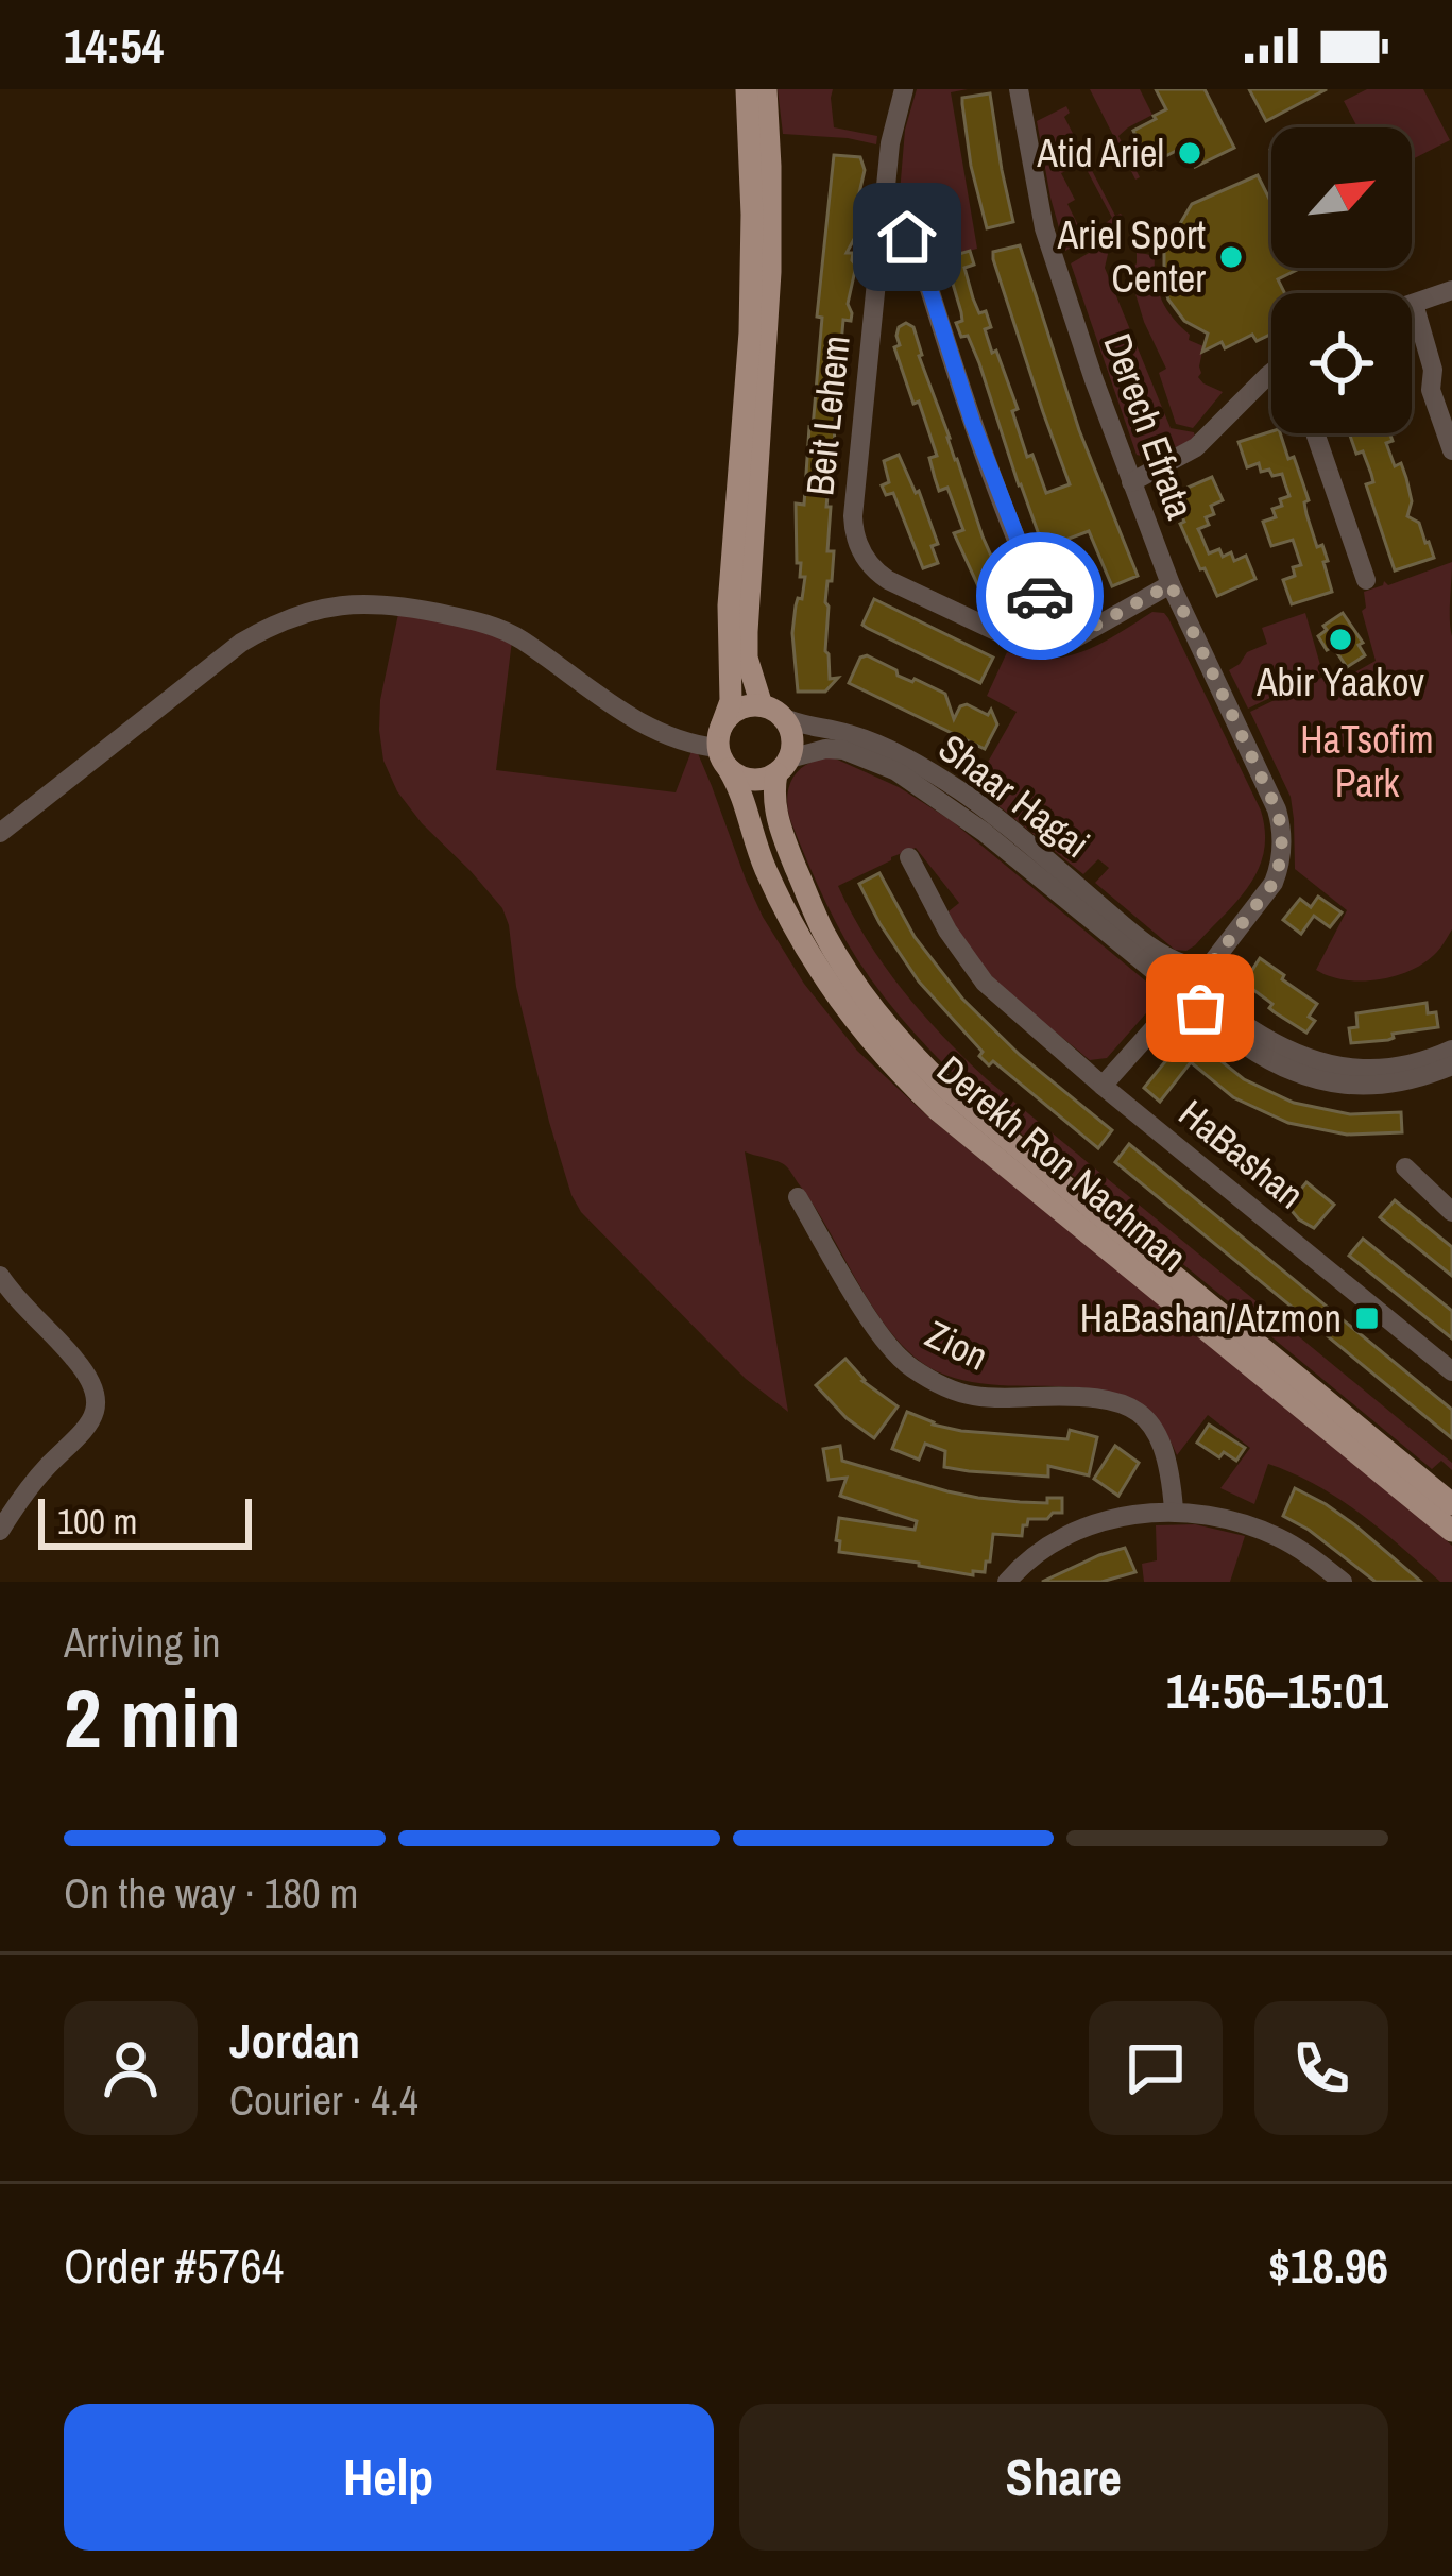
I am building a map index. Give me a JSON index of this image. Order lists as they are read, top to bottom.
{
  "streets": {
    "main road": ["Derekh Ron Nachman"],
    "street": [
      "Beit Lehem",
      "Derech Efrata",
      "Shaar Hagai",
      "HaBashan",
      "Zion"
    ]
  },
  "crossings": [
    ["Derech Efrata", "Shaar Hagai"],
    ["Shaar Hagai", "Derekh Ron Nachman"]
  ],
  "parks": ["HaTsofim Park"],
  "places": {
    "other": ["Atid Ariel", "Ariel Sport Center", "Abir Yaakov"],
    "transit": ["HaBashan/Atzmon"]
  },
  "scale_bar": "100 m",
  "north": "top right",
  "page": {
    "status": "14:54",
    "scale": "100 m",
    "heading": ["2 min", "Arriving in", "14:56–15:01"],
    "panel": [
      "Jordan",
      "Courier · 4.4",
      "Order #5764",
      "$18.96"
    ],
    "bar": "On the way · 180 m",
    "buttons": ["Help", "Share"]
  }
}
